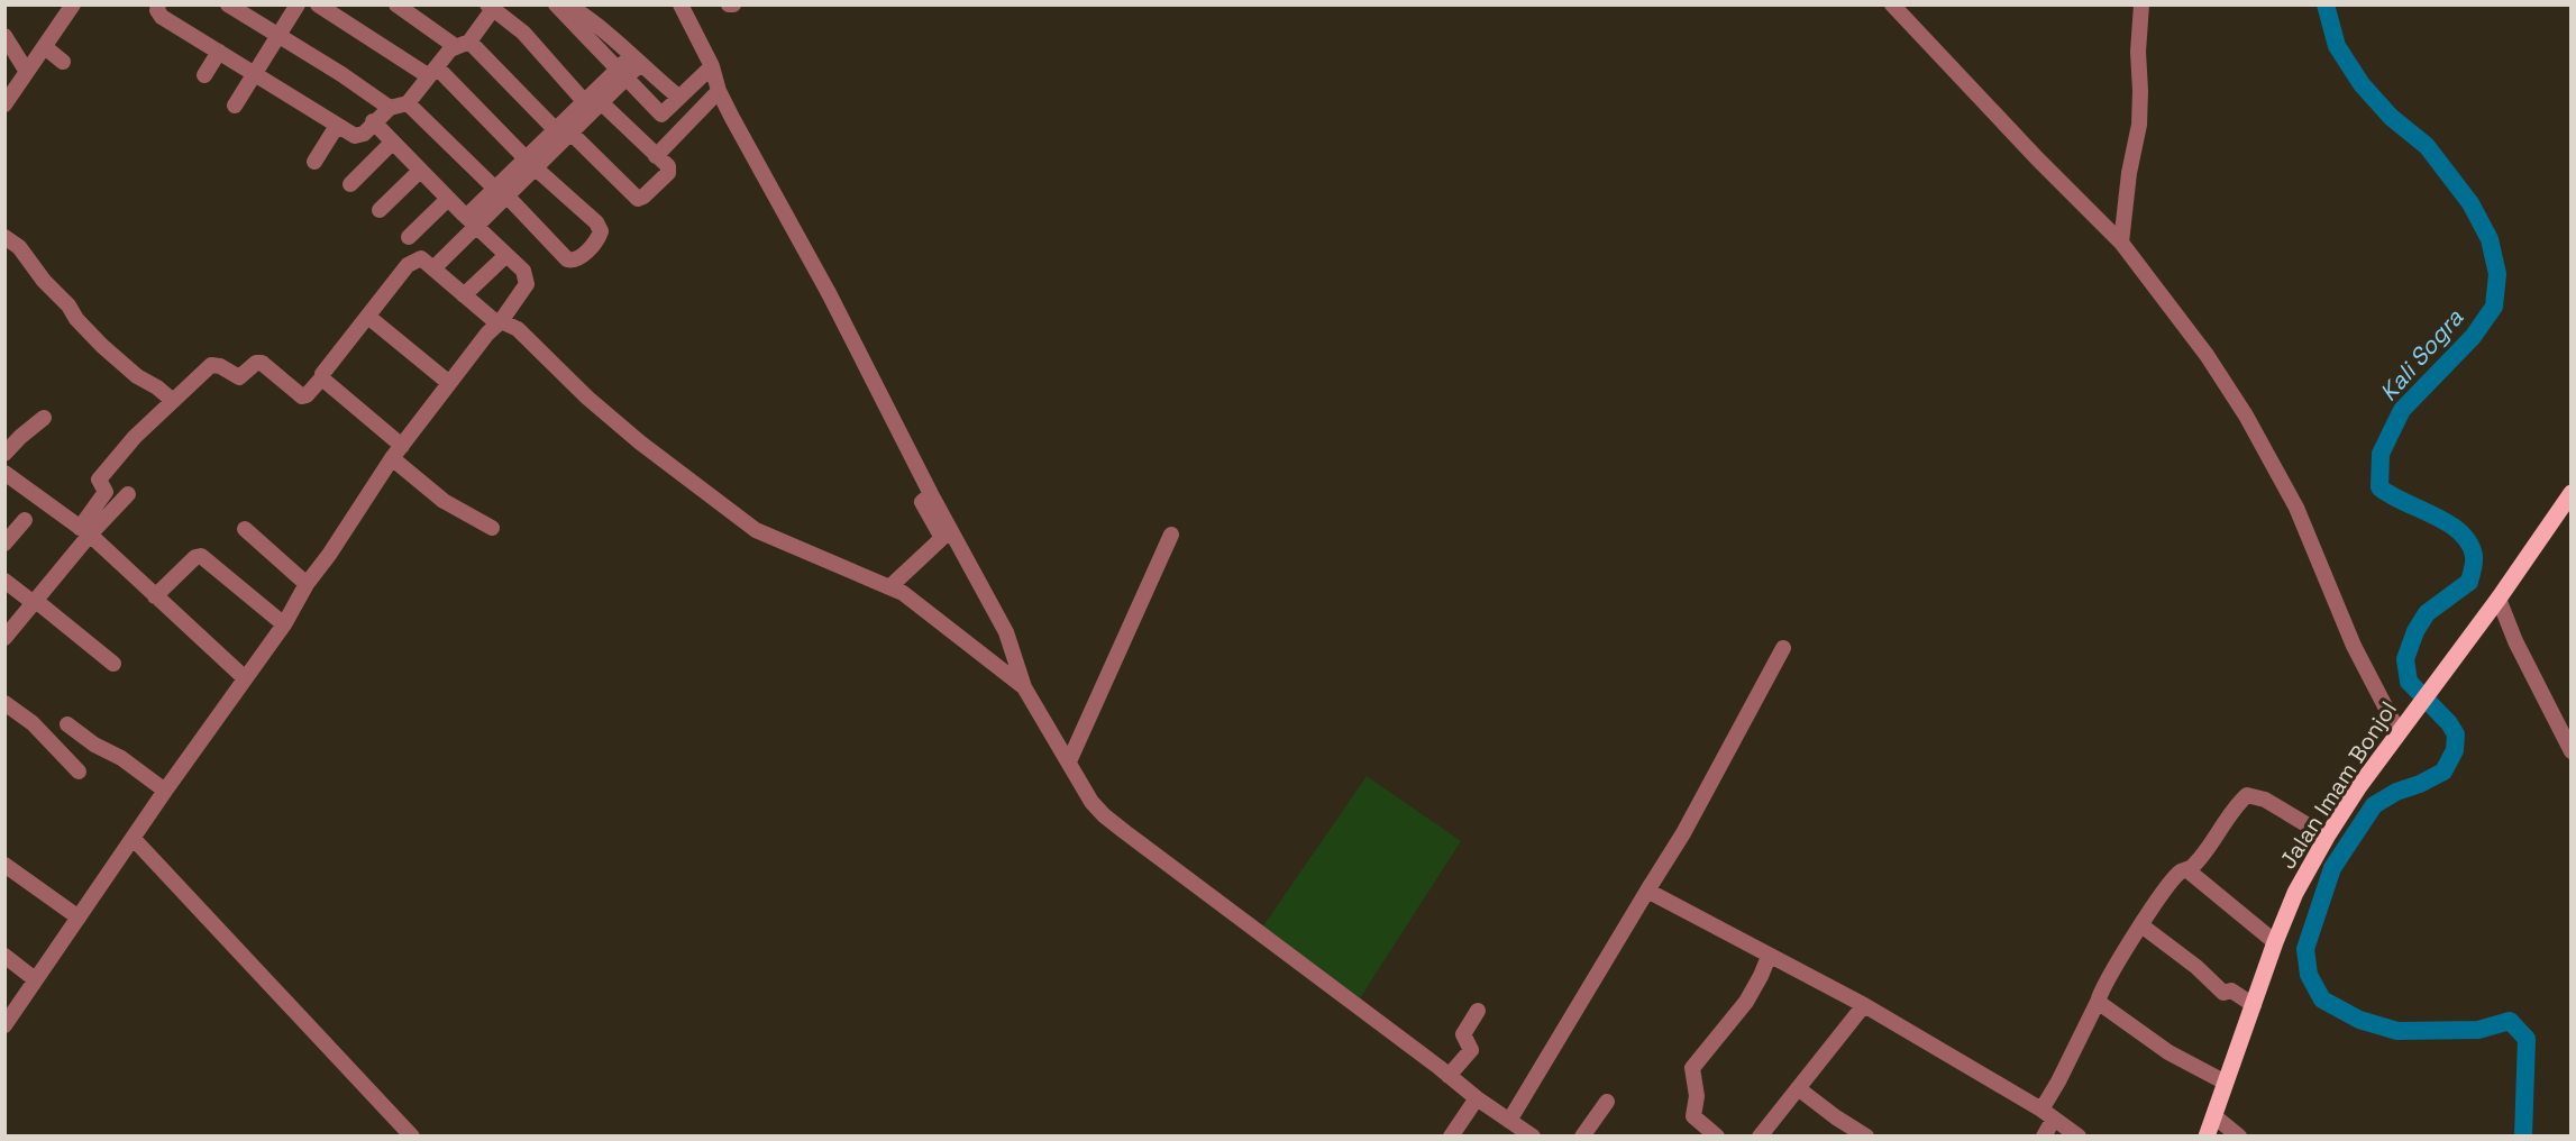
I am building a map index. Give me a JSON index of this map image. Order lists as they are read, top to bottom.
{
  "streets": {
    "main road": ["Jalan Imam Bonjol"]
  },
  "water": ["Kali Sogra"]
}
